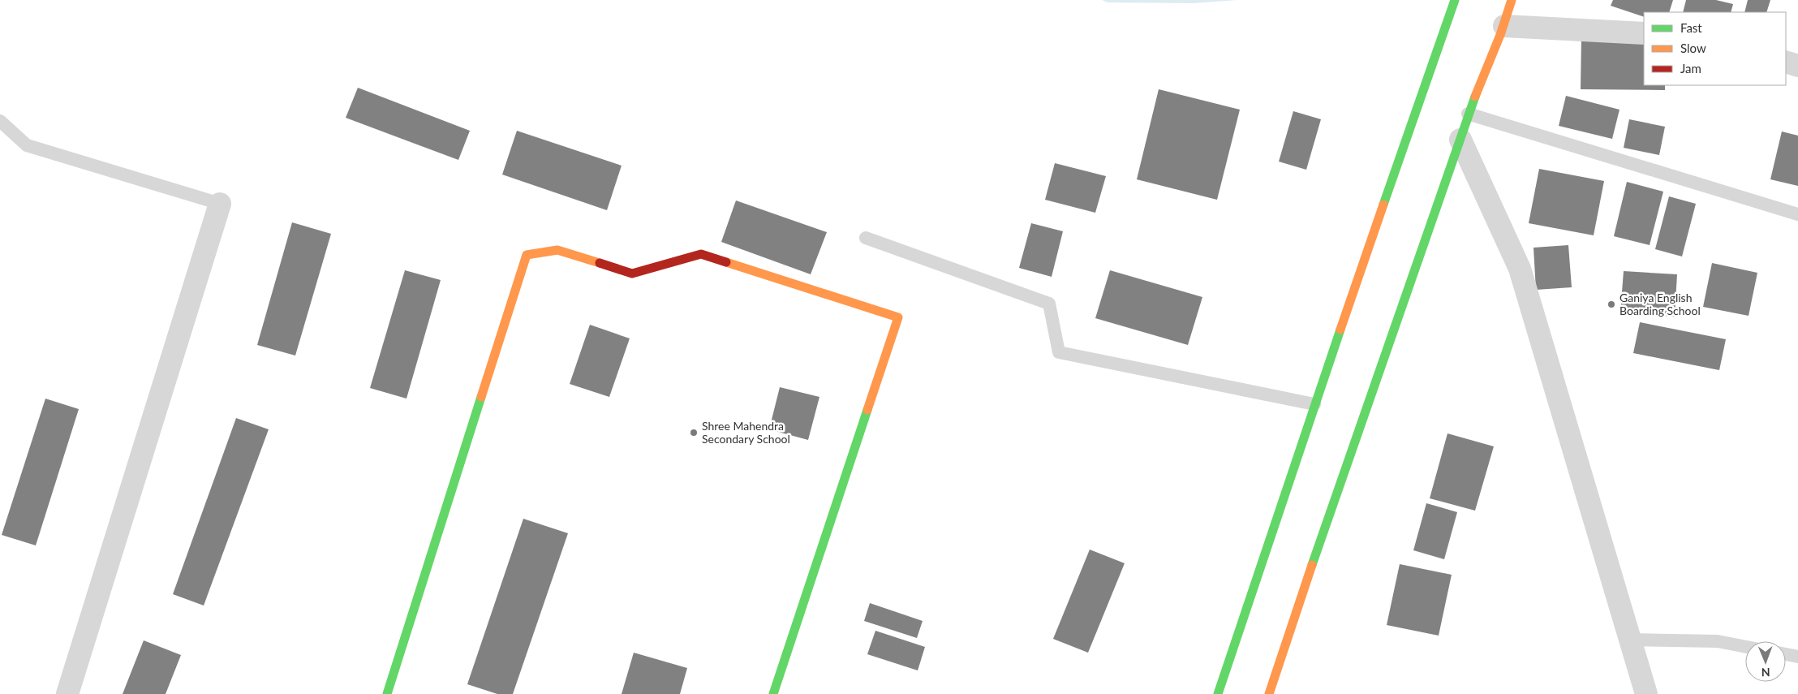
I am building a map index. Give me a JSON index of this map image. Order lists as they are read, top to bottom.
{
  "places": ["Ganiya English Boarding School", "Shree Mahendra Secondary School"],
  "legend": ["Fast", "Slow", "Jam"],
  "north": "bottom"
}
